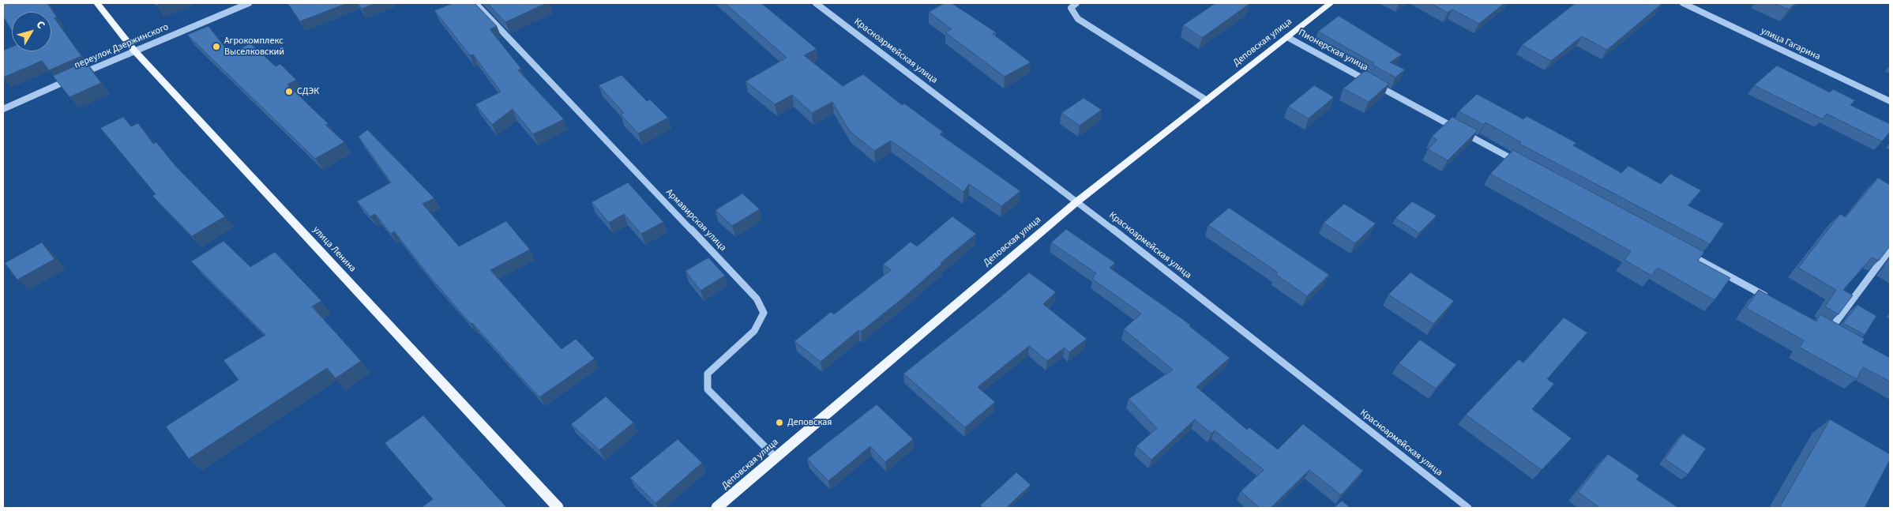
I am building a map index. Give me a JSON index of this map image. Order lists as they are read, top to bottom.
{
  "streets": {
    "main road": ["Деповская улица", "улица Ленина"],
    "street": [
      "улица Гагарина",
      "переулок Дзержинского",
      "Пионерская улица",
      "Красноармейская улица",
      "Армавирская улица"
    ]
  },
  "crossings": [
    ["Деповская улица", "Пионерская улица"],
    ["Деповская улица", "Красноармейская улица"],
    ["Деповская улица", "Армавирская улица"],
    ["переулок Дзержинского", "улица Ленина"]
  ],
  "places": ["Агрокомплекс Выселковский", "СДЭК", "Деповская"],
  "north": "top right"
}
